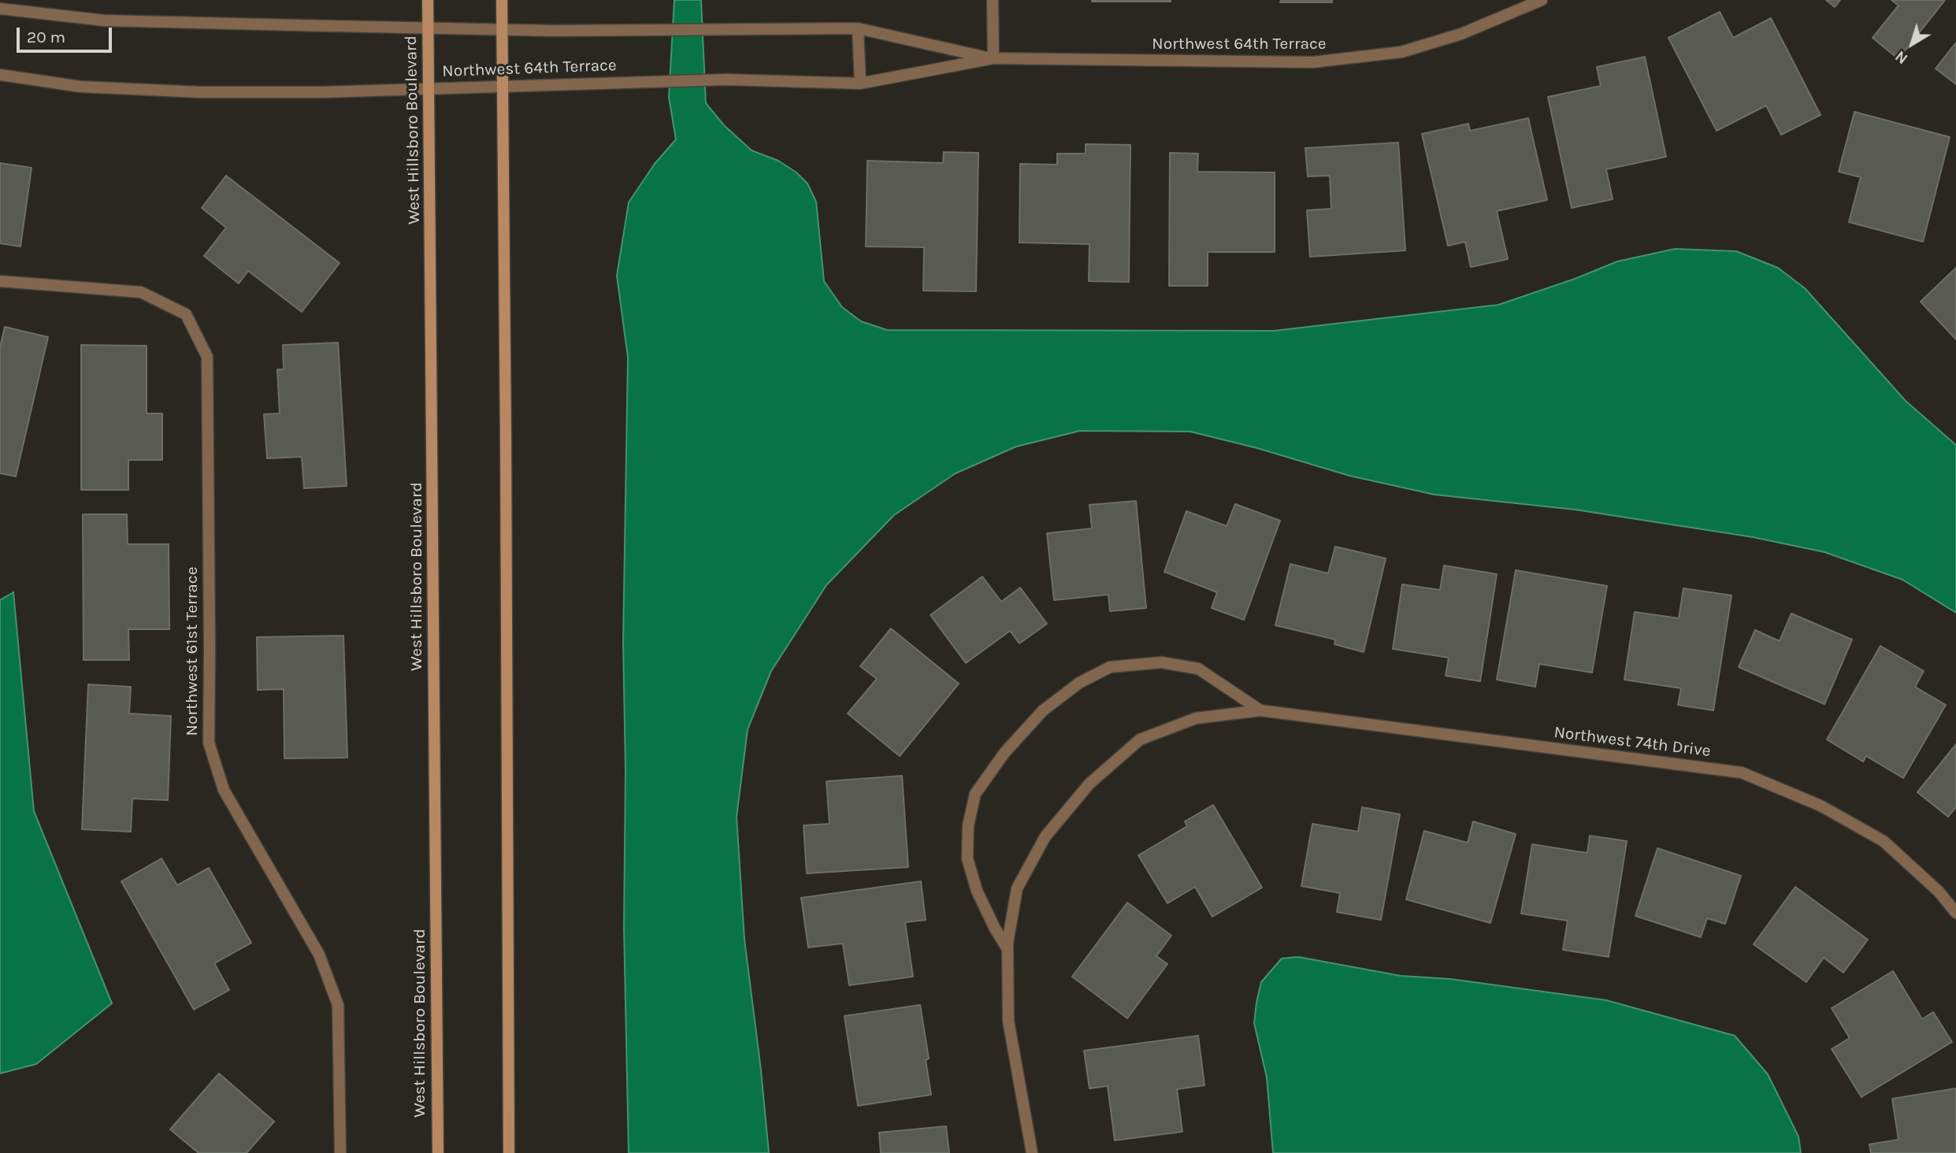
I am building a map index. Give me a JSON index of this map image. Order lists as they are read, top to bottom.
{
  "streets": {
    "street": [
      "Northwest 64th Terrace",
      "West Hillsboro Boulevard",
      "Northwest 61st Terrace",
      "Northwest 74th Drive"
    ]
  },
  "crossings": [
    ["Northwest 64th Terrace", "West Hillsboro Boulevard"]
  ],
  "scale_bar": "20 m",
  "north": "bottom left"
}
